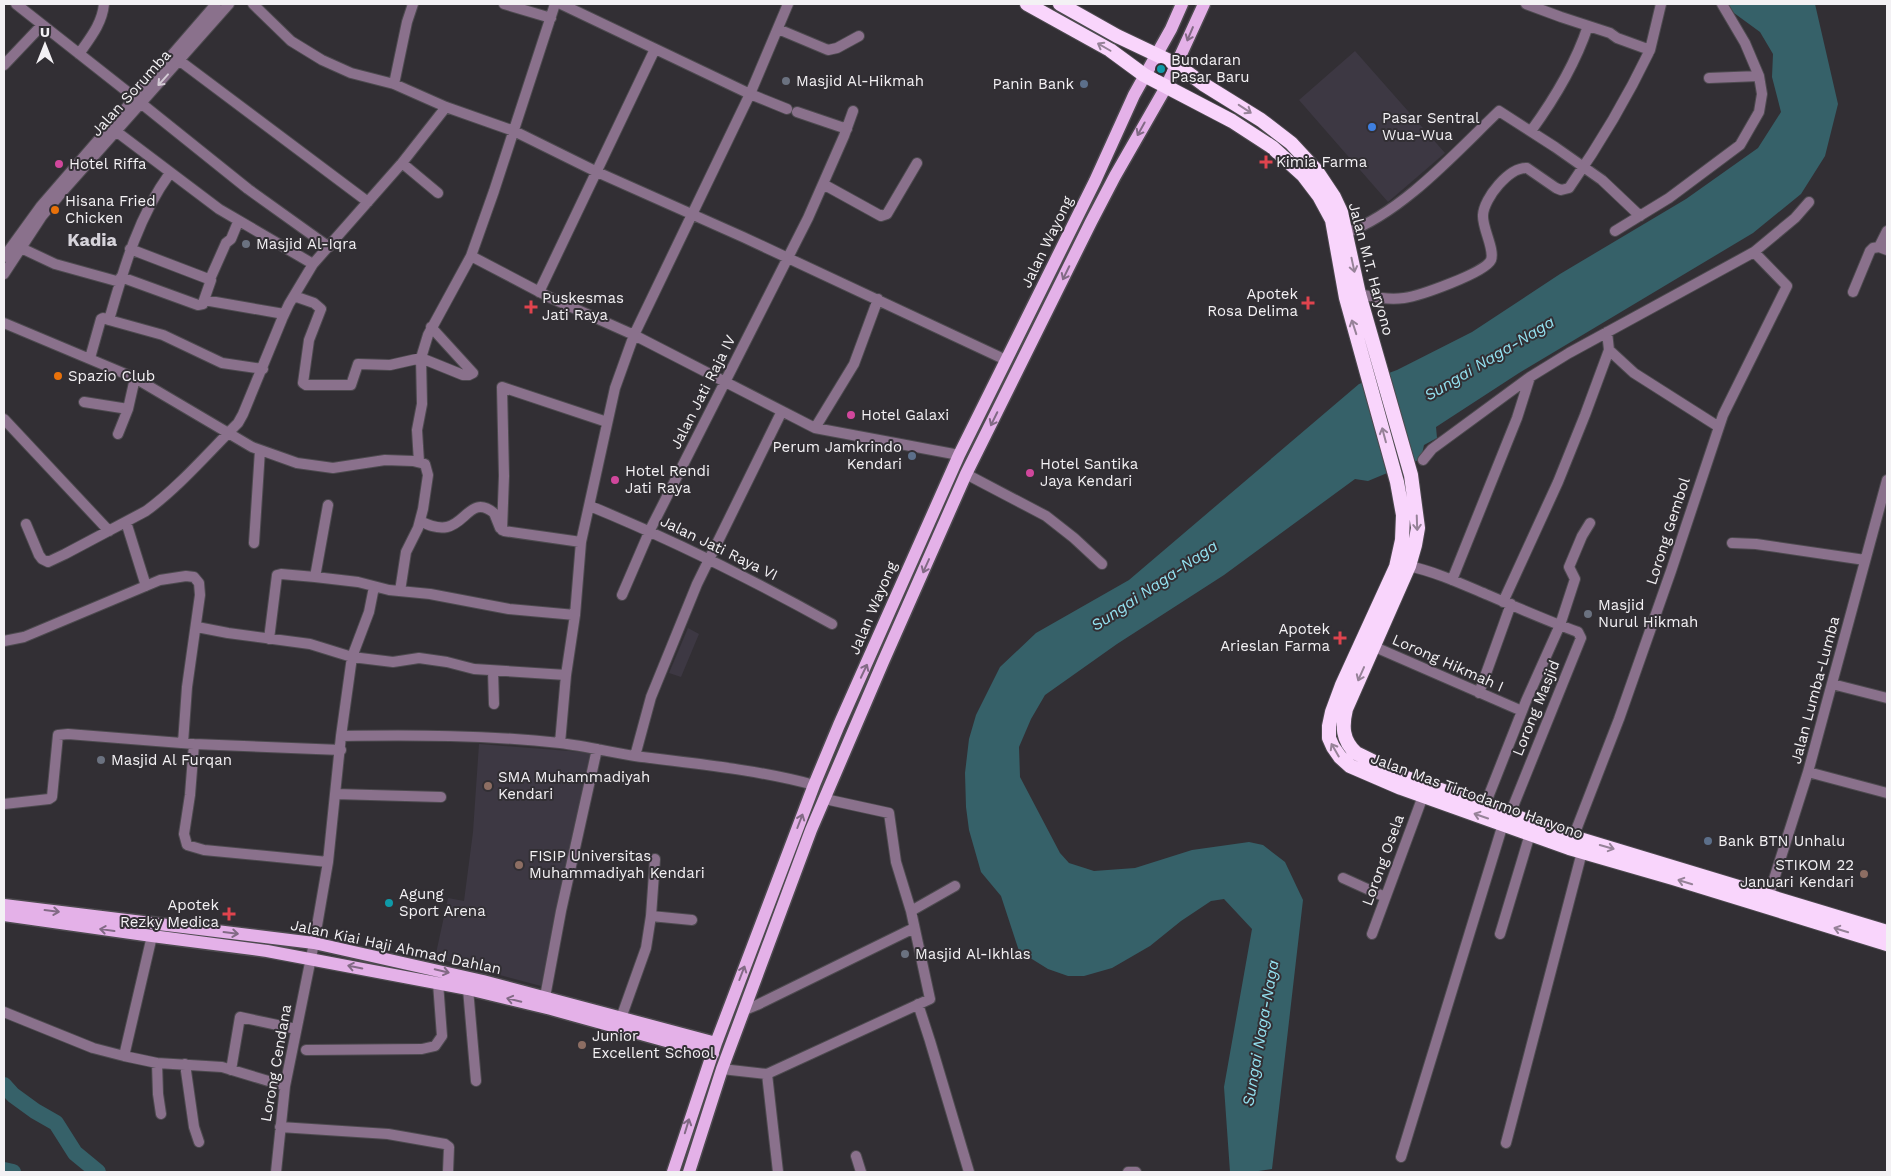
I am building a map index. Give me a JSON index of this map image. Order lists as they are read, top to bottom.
{
  "streets": {
    "highway": ["Jalan M.T. Haryono", "Jalan Mas Tirtodarmo Haryono"],
    "main road": ["Jalan Wayong", "Jalan Kiai Haji Ahmad Dahlan"],
    "street": [
      "Jalan Sorumba",
      "Jalan Jati Raja IV",
      "Lorong Gembol",
      "Jalan Jati Raya VI",
      "Lorong Hikmah I",
      "Jalan Lumba-Lumba",
      "Lorong Masjid",
      "Lorong Osela",
      "Lorong Cendana"
    ]
  },
  "crossings": [
    ["Jalan Wayong", "Jalan M.T. Haryono"],
    ["Jalan Wayong", "Jalan Kiai Haji Ahmad Dahlan"],
    ["Jalan M.T. Haryono", "Jalan Mas Tirtodarmo Haryono"],
    ["Jalan Jati Raja IV", "Jalan Jati Raya VI"],
    ["Lorong Gembol", "Jalan Mas Tirtodarmo Haryono"],
    ["Lorong Hikmah I", "Jalan Mas Tirtodarmo Haryono"],
    ["Jalan Lumba-Lumba", "Jalan Mas Tirtodarmo Haryono"],
    ["Lorong Masjid", "Jalan Mas Tirtodarmo Haryono"],
    ["Jalan Mas Tirtodarmo Haryono", "Lorong Osela"],
    ["Jalan Kiai Haji Ahmad Dahlan", "Lorong Cendana"]
  ],
  "districts": ["Kadia"],
  "water": ["Sungai Naga-Naga"],
  "places": {
    "other": [
      "Bundaran Pasar Baru",
      "Masjid Al-Hikmah",
      "Panin Bank",
      "Pasar Sentral Wua-Wua",
      "Hotel Riffa",
      "Hisana Fried Chicken",
      "Masjid Al-Iqra",
      "Spazio Club",
      "Hotel Galaxi",
      "Perum Jamkrindo Kendari",
      "Hotel Santika Jaya Kendari",
      "Hotel Rendi Jati Raya",
      "Masjid Nurul Hikmah",
      "Masjid Al Furqan",
      "SMA Muhammadiyah Kendari",
      "Bank BTN Unhalu",
      "FISIP Universitas Muhammadiyah Kendari",
      "STIKOM 22 Januari Kendari",
      "Agung Sport Arena",
      "Masjid Al-Ikhlas",
      "Junior Excellent School"
    ],
    "health": [
      "Kimia Farma",
      "Apotek Rosa Delima",
      "Puskesmas Jati Raya",
      "Apotek Arieslan Farma",
      "Apotek Rezky Medica"
    ]
  },
  "north": "top"
}
